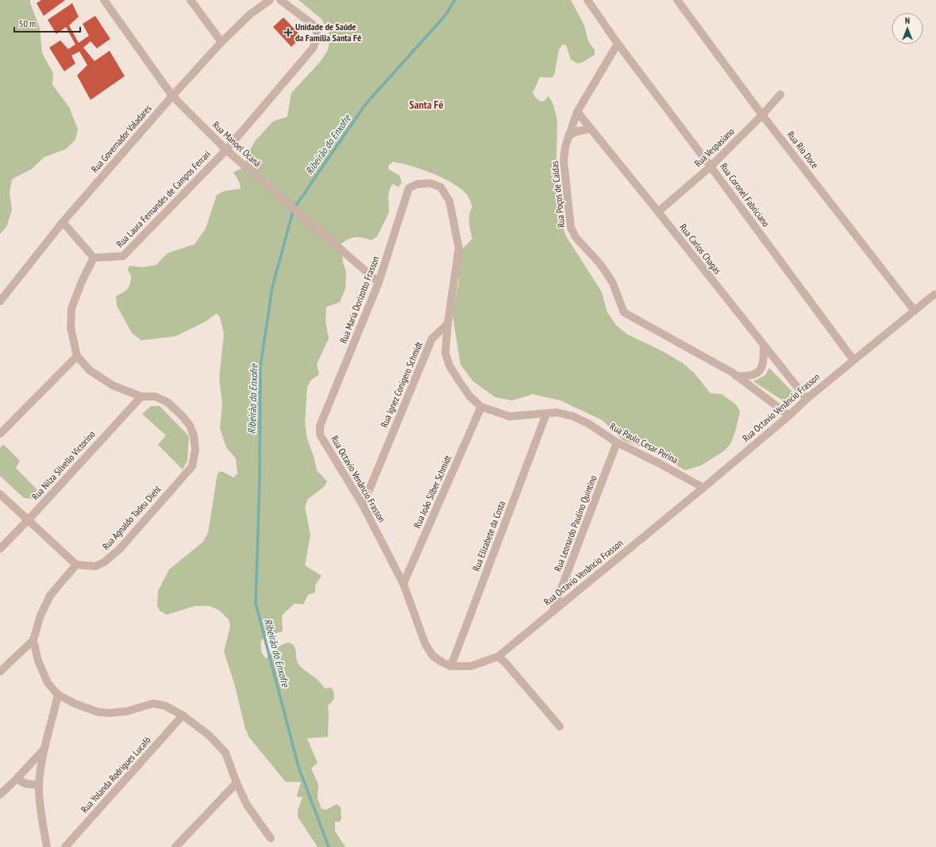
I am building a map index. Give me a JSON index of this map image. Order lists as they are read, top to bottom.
{
  "streets": {
    "street": [
      "Rua Governador Valadares",
      "Rua Manoel Ocanã",
      "Rua Vespasiano",
      "Rua Rio Doce",
      "Rua Poços de Caldas",
      "Rua Coronel Fabriciano",
      "Rua Laura Fernandes de Campos Ferrari",
      "Rua Carlos Chagas",
      "Rua Maria Dorizotto Frasson",
      "Rua Ignez Conigero Schmidt",
      "Rua Octavio Venâncio Frasson",
      "Rua Paulo Cesar Perina",
      "Rua Nilza Silvello Victorino",
      "Rua João Silber Schmidt",
      "Rua Agnaldo Tadeu Diehl",
      "Rua Leonardo Paulino Quintino",
      "Rua Elizabete da Costa",
      "Rua Yolanda Rodrigues Lucafó"
    ]
  },
  "crossings": [
    ["Rua Governador Valadares", "Rua Manoel Ocanã"],
    ["Rua Manoel Ocanã", "Rua Laura Fernandes de Campos Ferrari"],
    ["Rua Manoel Ocanã", "Rua Maria Dorizotto Frasson"],
    ["Rua Vespasiano", "Rua Rio Doce"],
    ["Rua Vespasiano", "Rua Coronel Fabriciano"],
    ["Rua Vespasiano", "Rua Carlos Chagas"],
    ["Rua Rio Doce", "Rua Octavio Venâncio Frasson"],
    ["Rua Poços de Caldas", "Rua Coronel Fabriciano"],
    ["Rua Poços de Caldas", "Rua Carlos Chagas"],
    ["Rua Poços de Caldas", "Rua Octavio Venâncio Frasson"],
    ["Rua Coronel Fabriciano", "Rua Octavio Venâncio Frasson"],
    ["Rua Laura Fernandes de Campos Ferrari", "Rua Agnaldo Tadeu Diehl"],
    ["Rua Carlos Chagas", "Rua Octavio Venâncio Frasson"],
    ["Rua Maria Dorizotto Frasson", "Rua Ignez Conigero Schmidt"],
    ["Rua Maria Dorizotto Frasson", "Rua Octavio Venâncio Frasson"],
    ["Rua Maria Dorizotto Frasson", "Rua Paulo Cesar Perina"],
    ["Rua Ignez Conigero Schmidt", "Rua Octavio Venâncio Frasson"],
    ["Rua Ignez Conigero Schmidt", "Rua Paulo Cesar Perina"],
    ["Rua Octavio Venâncio Frasson", "Rua Paulo Cesar Perina"],
    ["Rua Octavio Venâncio Frasson", "Rua João Silber Schmidt"],
    ["Rua Octavio Venâncio Frasson", "Rua Leonardo Paulino Quintino"],
    ["Rua Octavio Venâncio Frasson", "Rua Elizabete da Costa"],
    ["Rua Paulo Cesar Perina", "Rua João Silber Schmidt"],
    ["Rua Paulo Cesar Perina", "Rua Leonardo Paulino Quintino"],
    ["Rua Paulo Cesar Perina", "Rua Elizabete da Costa"],
    ["Rua Nilza Silvello Victorino", "Rua Agnaldo Tadeu Diehl"]
  ],
  "districts": ["Santa Fé"],
  "water": ["Ribeirão do Enxofre"],
  "places": {
    "health": ["Unidade de Saúde da Família Santa Fé"]
  },
  "scale_bar": "50 m",
  "north": "top"
}
